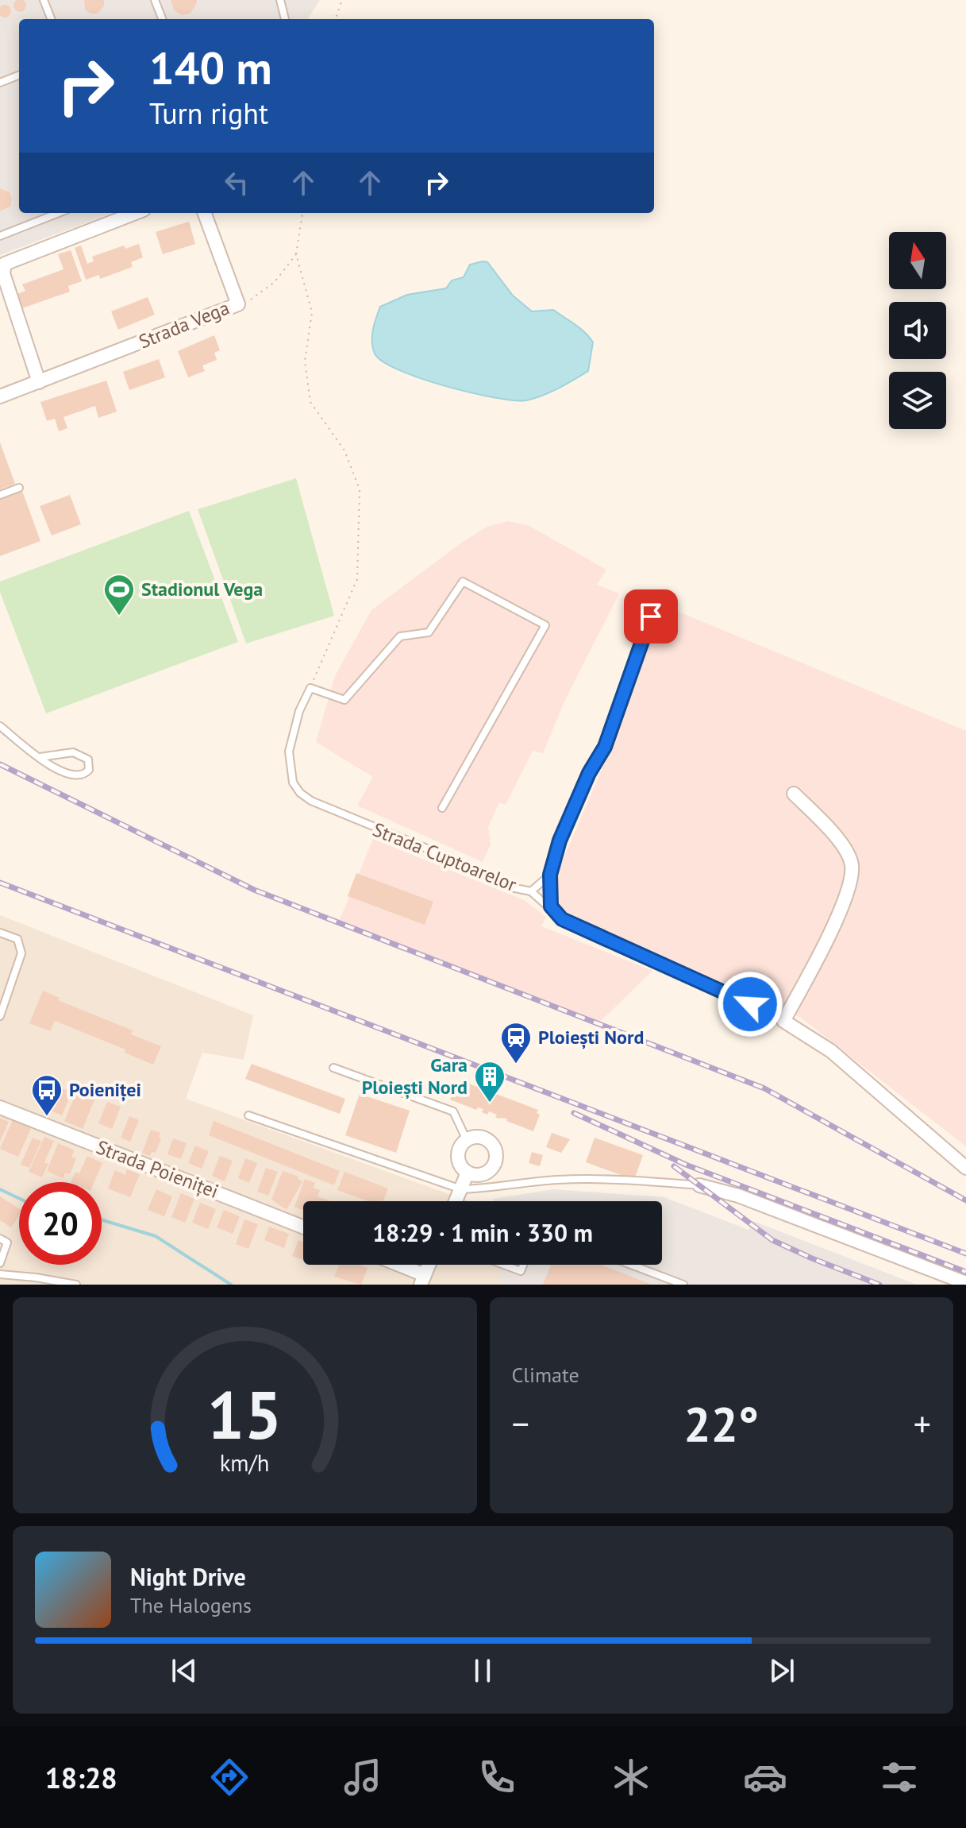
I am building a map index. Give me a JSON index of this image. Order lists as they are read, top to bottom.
{
  "streets": {
    "street": ["Strada Vega", "Strada Cuptoarelor", "Strada Poieniței"]
  },
  "places": {
    "sports": ["Stadionul Vega"],
    "station": ["Ploiești Nord"],
    "building": ["Gara Ploiești Nord"],
    "bus stop": ["Poieniței"]
  },
  "north": "top",
  "page": {
    "turn": ["140 m", "Turn right"],
    "limit": "20",
    "trip": "18:29 · 1 min · 330 m",
    "tile": "Climate",
    "heat": ["−", "22°", "+"],
    "song": ["Night Drive", "The Halogens"],
    "tabs": "18:28",
    "gauge": ["15", "km/h"]
  }
}
